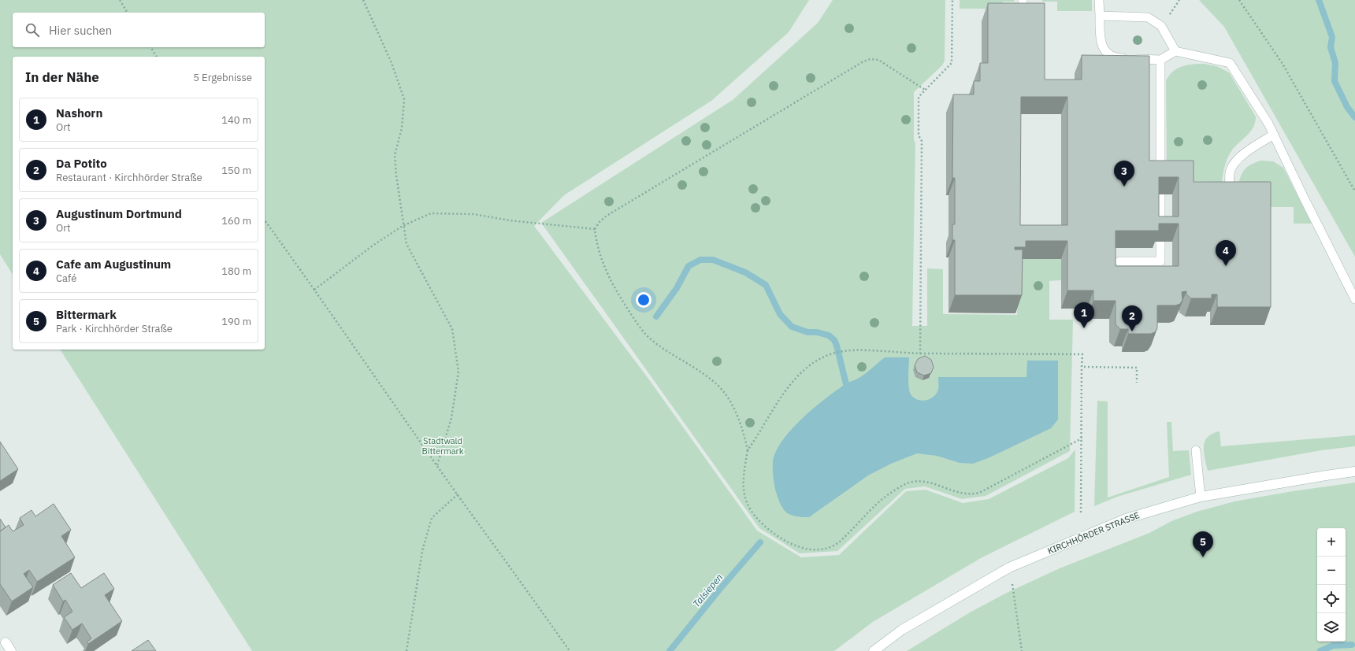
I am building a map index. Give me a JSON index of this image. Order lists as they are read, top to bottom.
{
  "streets": {
    "main road": ["KIRCHHÖRDER STRASSE"]
  },
  "water": ["Talsiepen"],
  "parks": ["Stadtwald Bittermark"],
  "page": {
    "search": "Hier suchen",
    "heading": ["In der Nähe", "5 Ergebnisse"],
    "list": [
      {
        "mark": "1",
        "name": "Nashorn",
        "note": "Ort",
        "value": "140 m"
      },
      {
        "mark": "2",
        "name": "Da Potito",
        "note": "Restaurant · Kirchhörder Straße",
        "value": "150 m"
      },
      {
        "mark": "3",
        "name": "Augustinum Dortmund",
        "note": "Ort",
        "value": "160 m"
      },
      {
        "mark": "4",
        "name": "Cafe am Augustinum",
        "note": "Café",
        "value": "180 m"
      },
      {
        "mark": "5",
        "name": "Bittermark",
        "note": "Park · Kirchhörder Straße",
        "value": "190 m"
      }
    ],
    "pins": [
      "3",
      "4",
      "1",
      "2",
      "5"
    ],
    "map_buttons": ["+", "−"]
  }
}
